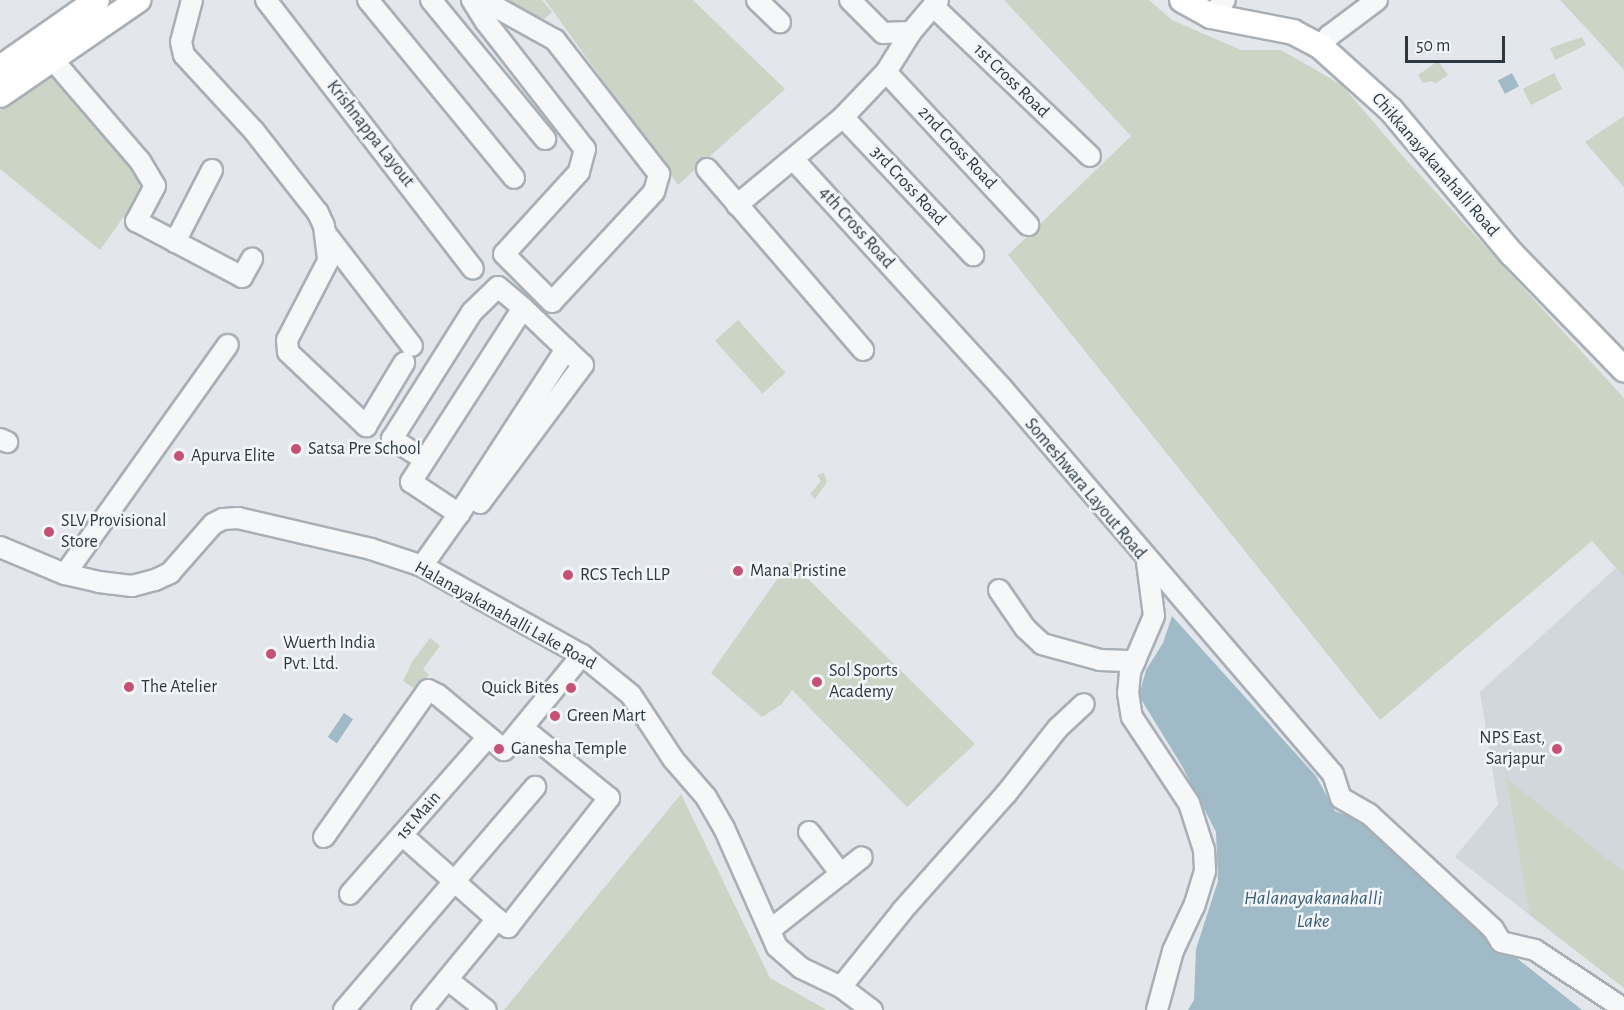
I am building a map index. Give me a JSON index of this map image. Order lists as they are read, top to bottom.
{
  "streets": {
    "main road": ["Chikkanayakanahalli Road"],
    "street": [
      "1st Cross Road",
      "Krishnappa Layout",
      "2nd Cross Road",
      "3rd Cross Road",
      "4th Cross Road",
      "Someshwara Layout Road",
      "Halanayakanahalli Lake Road",
      "1st Main"
    ]
  },
  "crossings": [
    ["4th Cross Road", "Someshwara Layout Road"]
  ],
  "water": ["Halanayakanahalli Lake"],
  "places": [
    "Satsa Pre School",
    "Apurva Elite",
    "SLV Provisional Store",
    "Mana Pristine",
    "RCS Tech LLP",
    "Wuerth India Pvt. Ltd.",
    "Sol Sports Academy",
    "The Atelier",
    "Quick Bites",
    "Green Mart",
    "Ganesha Temple",
    "NPS East, Sarjapur"
  ],
  "scale_bar": "50 m"
}
